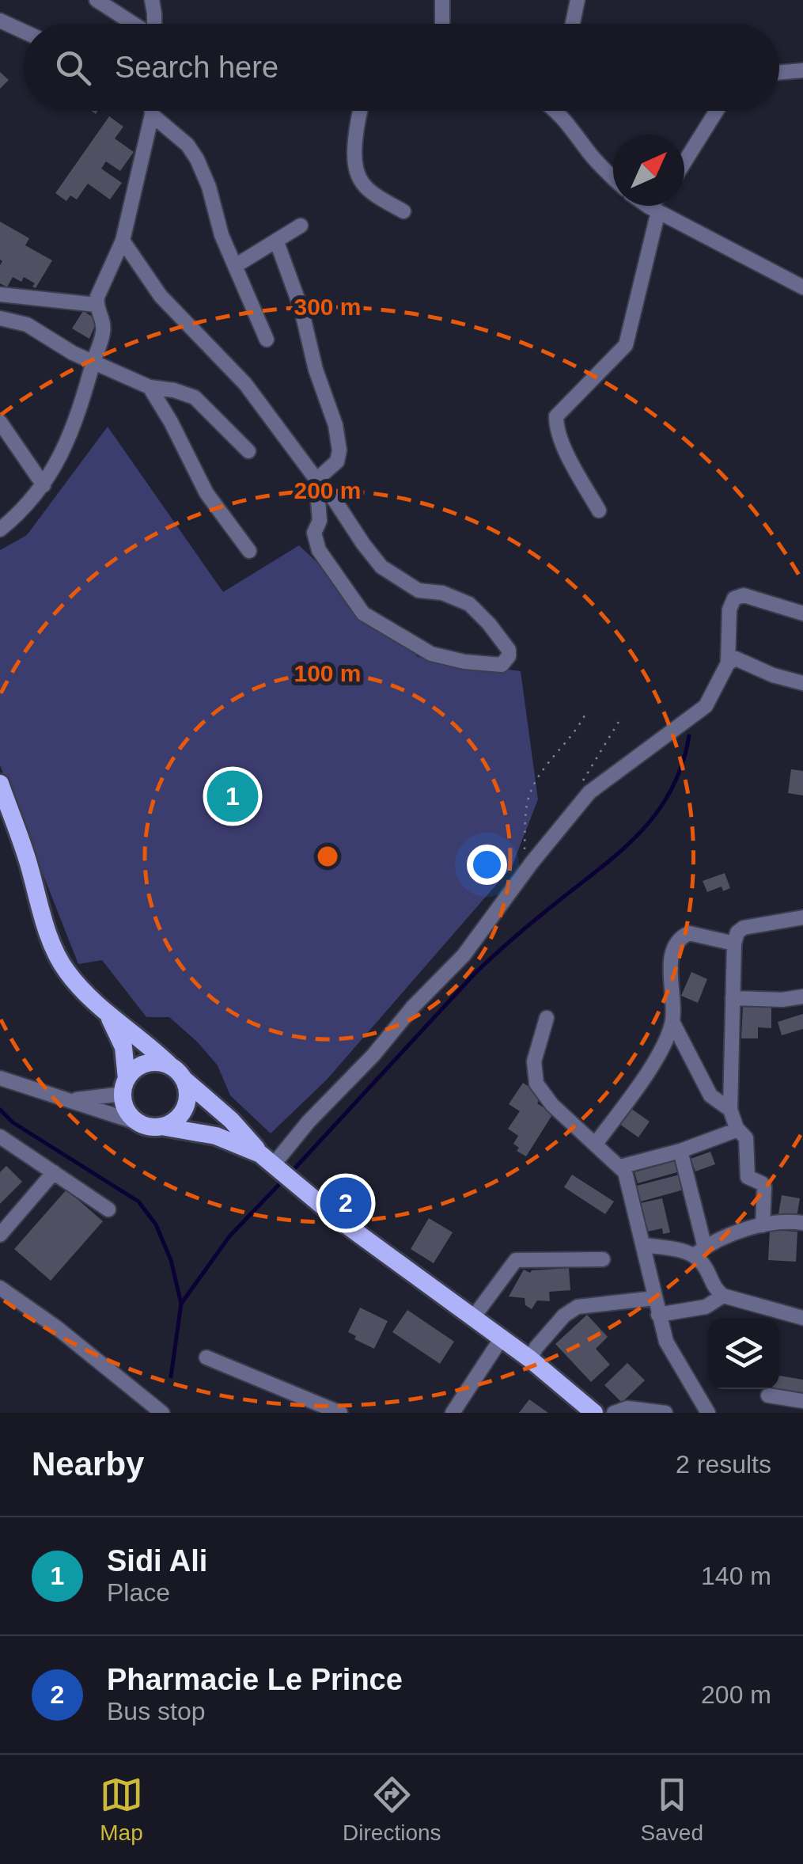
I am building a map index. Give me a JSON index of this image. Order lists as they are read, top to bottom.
{
  "north": "top right",
  "page": {
    "search": "Search here",
    "pins": ["1", "2"],
    "heading": ["Nearby", "2 results"],
    "list": [
      {
        "mark": "1",
        "name": "Sidi Ali",
        "note": "Place",
        "value": "140 m"
      },
      {
        "mark": "2",
        "name": "Pharmacie Le Prince",
        "note": "Bus stop",
        "value": "200 m"
      }
    ],
    "nav": ["Map", "Directions", "Saved"]
  },
  "rings": ["300 m", "200 m", "100 m"]
}
